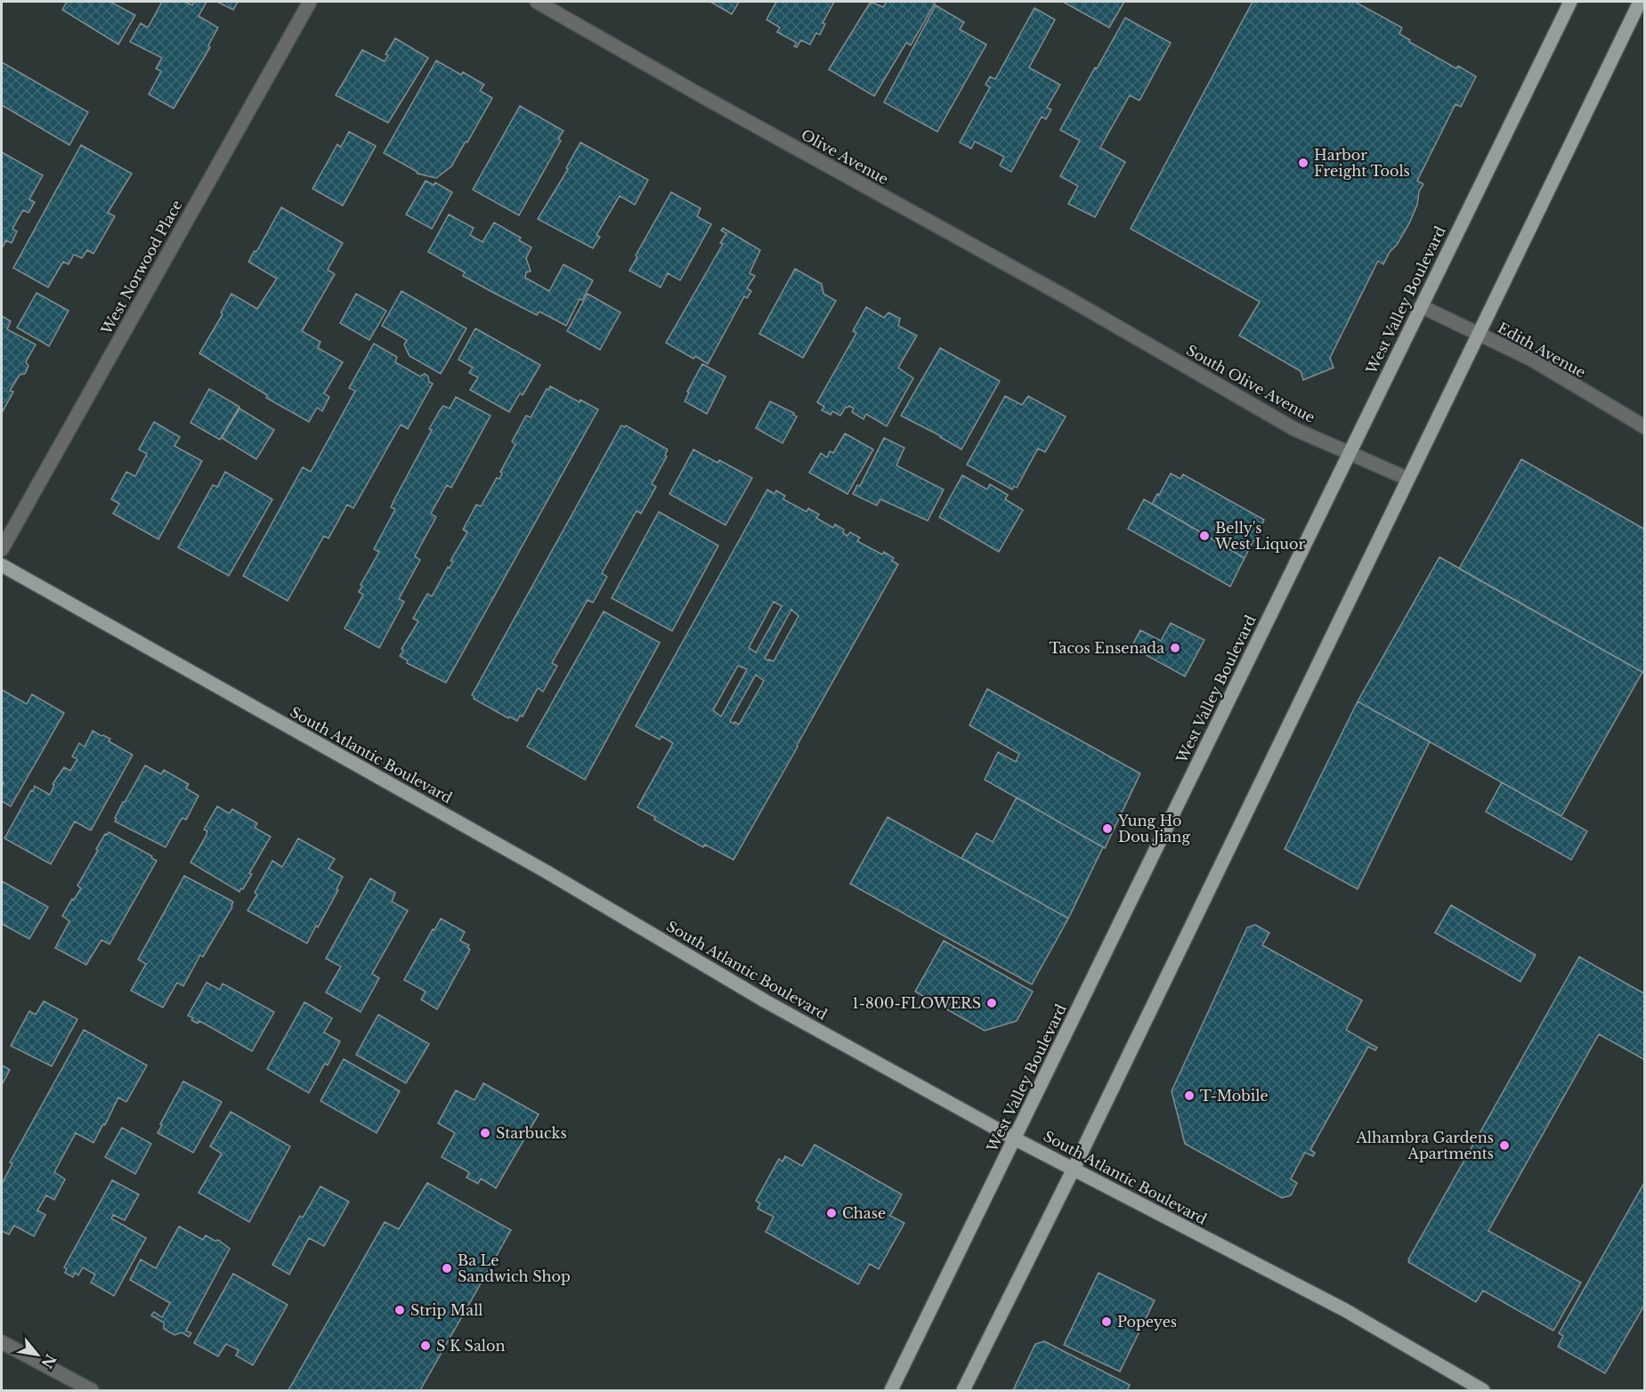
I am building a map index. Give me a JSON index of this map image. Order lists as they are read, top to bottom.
{
  "streets": {
    "main road": ["West Valley Boulevard", "South Atlantic Boulevard"],
    "street": [
      "Olive Avenue",
      "West Norwood Place",
      "Edith Avenue",
      "South Olive Avenue"
    ]
  },
  "crossings": [
    ["Olive Avenue", "South Olive Avenue"],
    ["West Valley Boulevard", "Edith Avenue"],
    ["West Valley Boulevard", "South Olive Avenue"],
    ["West Valley Boulevard", "South Atlantic Boulevard"]
  ],
  "places": [
    "Harbor Freight Tools",
    "Belly's West Liquor",
    "Tacos Ensenada",
    "Yung Ho Dou Jiang",
    "1-800-FLOWERS",
    "T-Mobile",
    "Starbucks",
    "Alhambra Gardens Apartments",
    "Chase",
    "Ba Le Sandwich Shop",
    "Strip Mall",
    "Popeyes",
    "S K Salon"
  ],
  "north": "bottom right"
}
